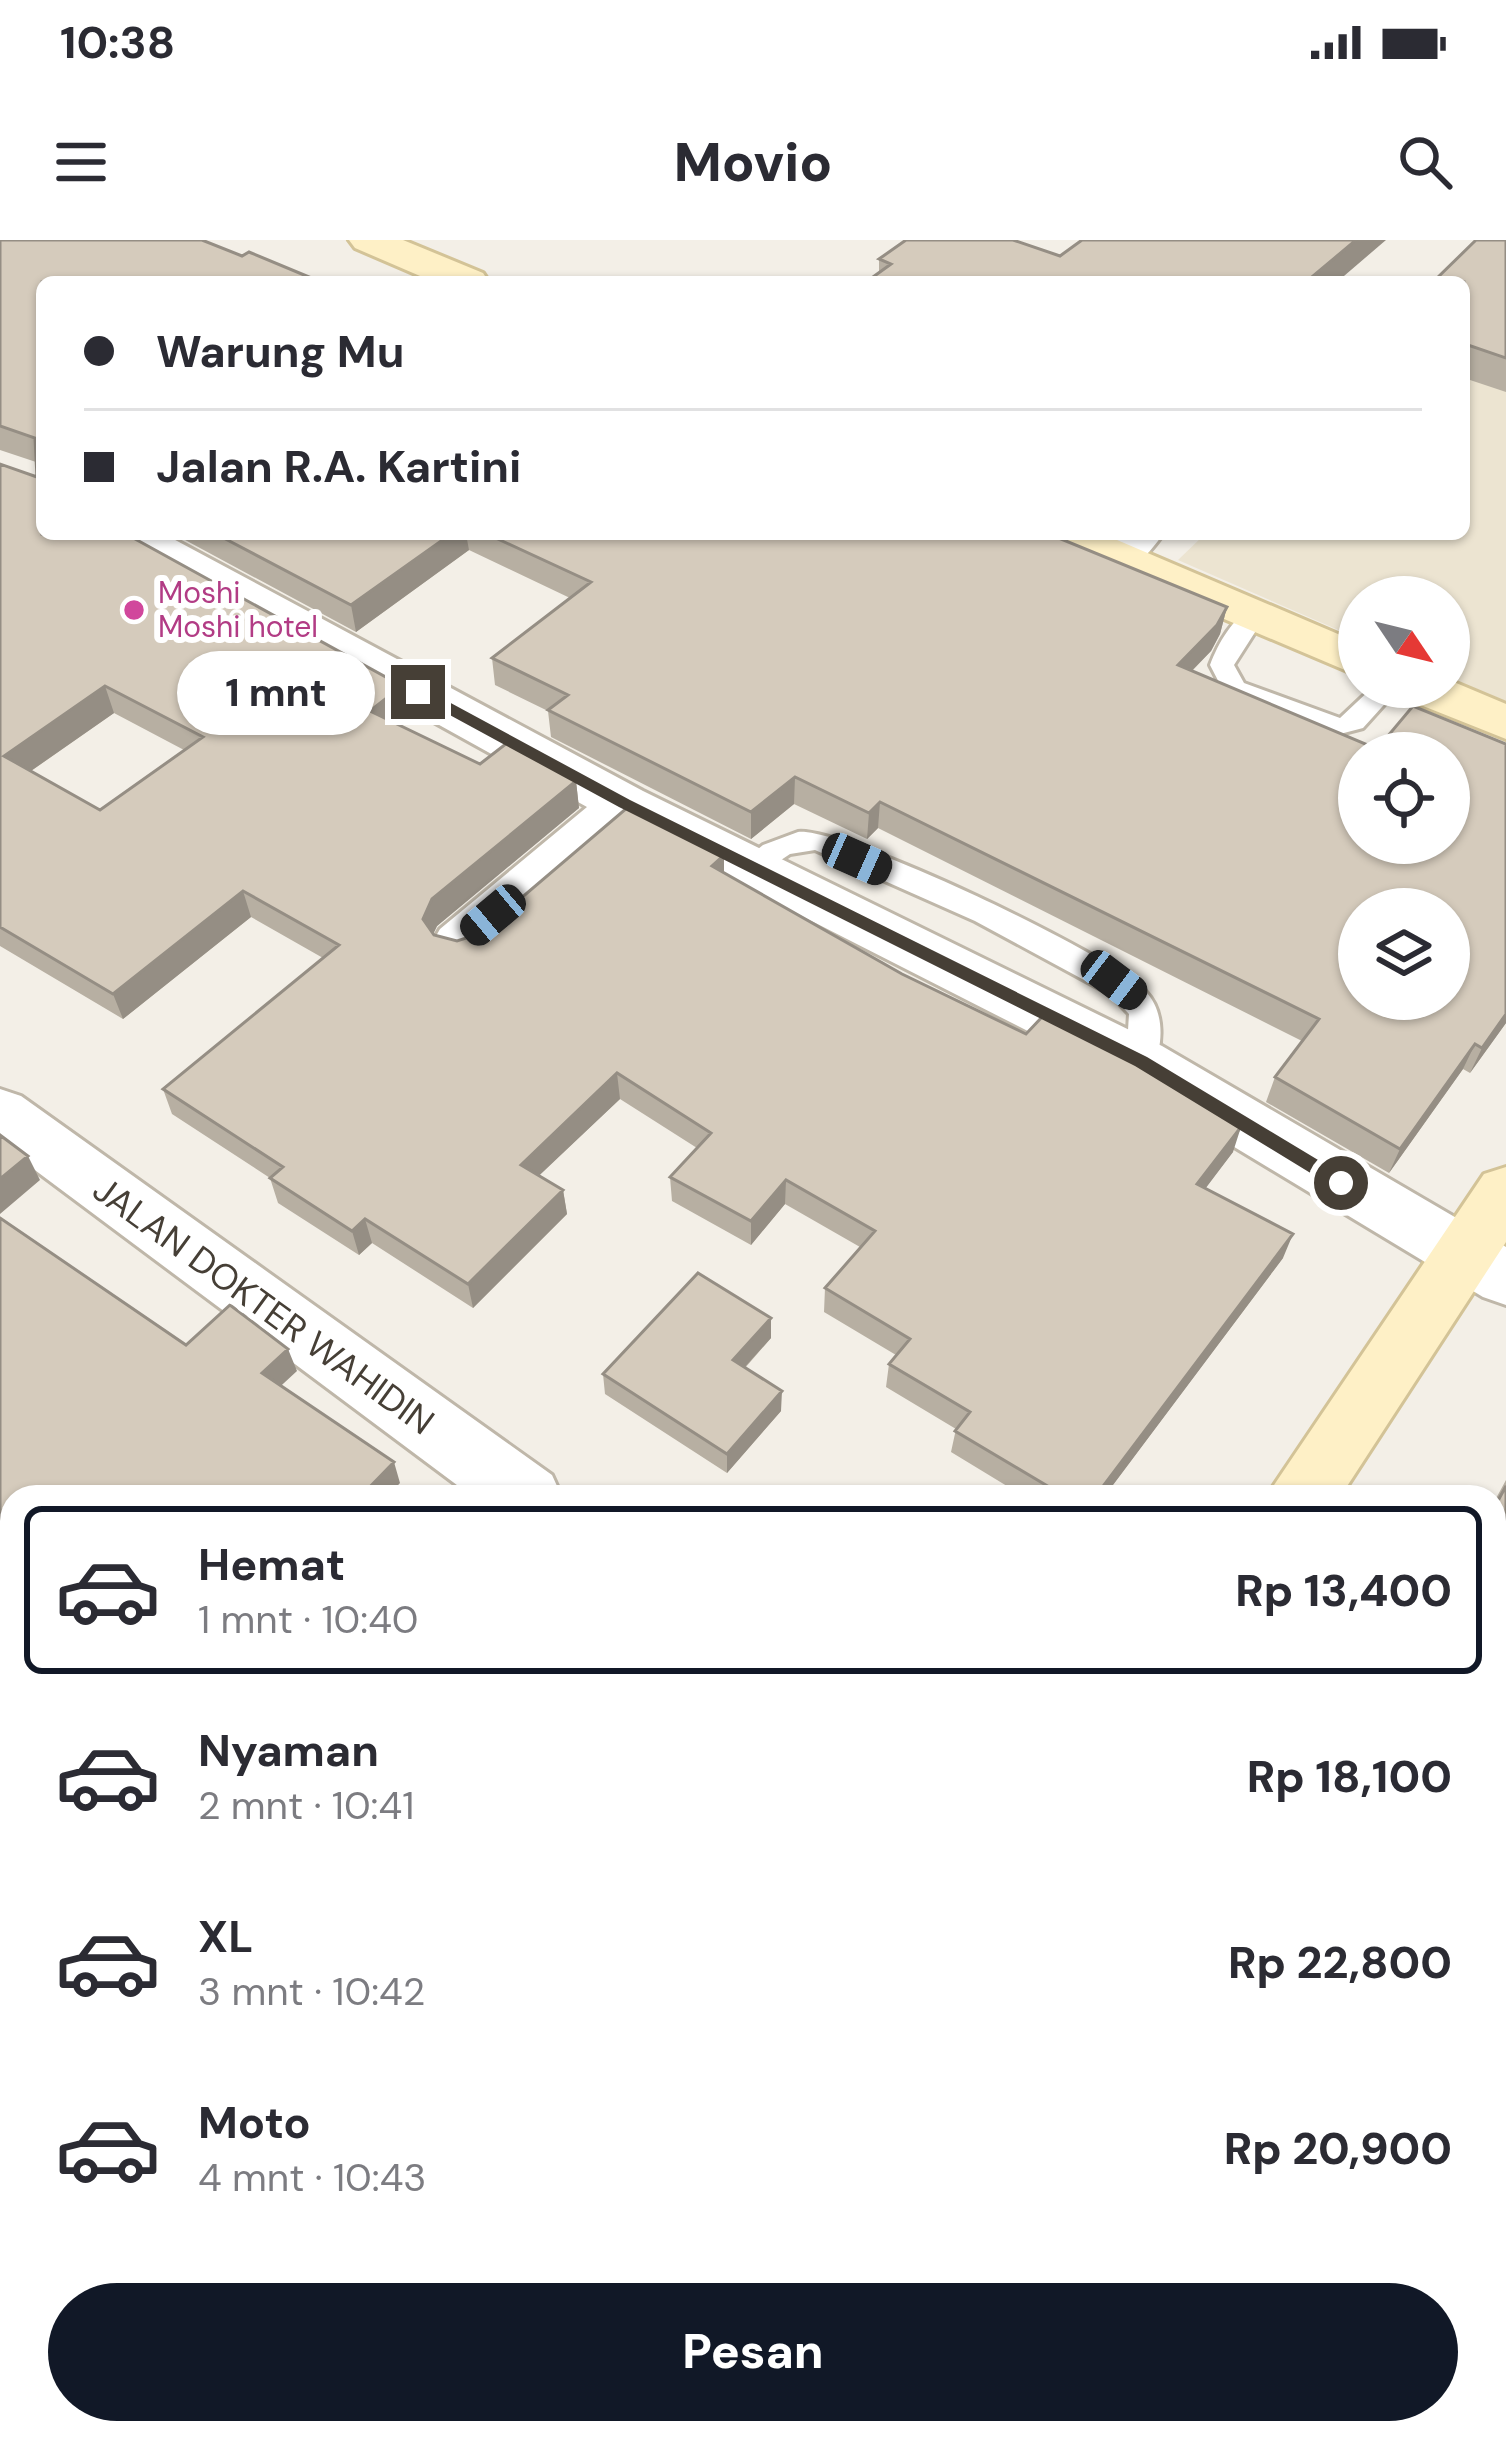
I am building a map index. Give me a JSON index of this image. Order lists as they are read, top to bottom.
{
  "streets": {
    "street": ["JALAN DOKTER WAHIDIN"]
  },
  "places": ["Moshi Moshi hotel"],
  "north": "bottom right",
  "page": {
    "status": "10:38",
    "header": "Movio",
    "banner": ["Warung Mu", "Jalan R.A. Kartini"],
    "bubble": "1 mnt",
    "list": [
      {
        "name": "Hemat",
        "note": "1 mnt · 10:40",
        "value": "Rp 13,400"
      },
      {
        "name": "Nyaman",
        "note": "2 mnt · 10:41",
        "value": "Rp 18,100"
      },
      {
        "name": "XL",
        "note": "3 mnt · 10:42",
        "value": "Rp 22,800"
      },
      {
        "name": "Moto",
        "note": "4 mnt · 10:43",
        "value": "Rp 20,900"
      }
    ],
    "buttons": "Pesan"
  }
}
